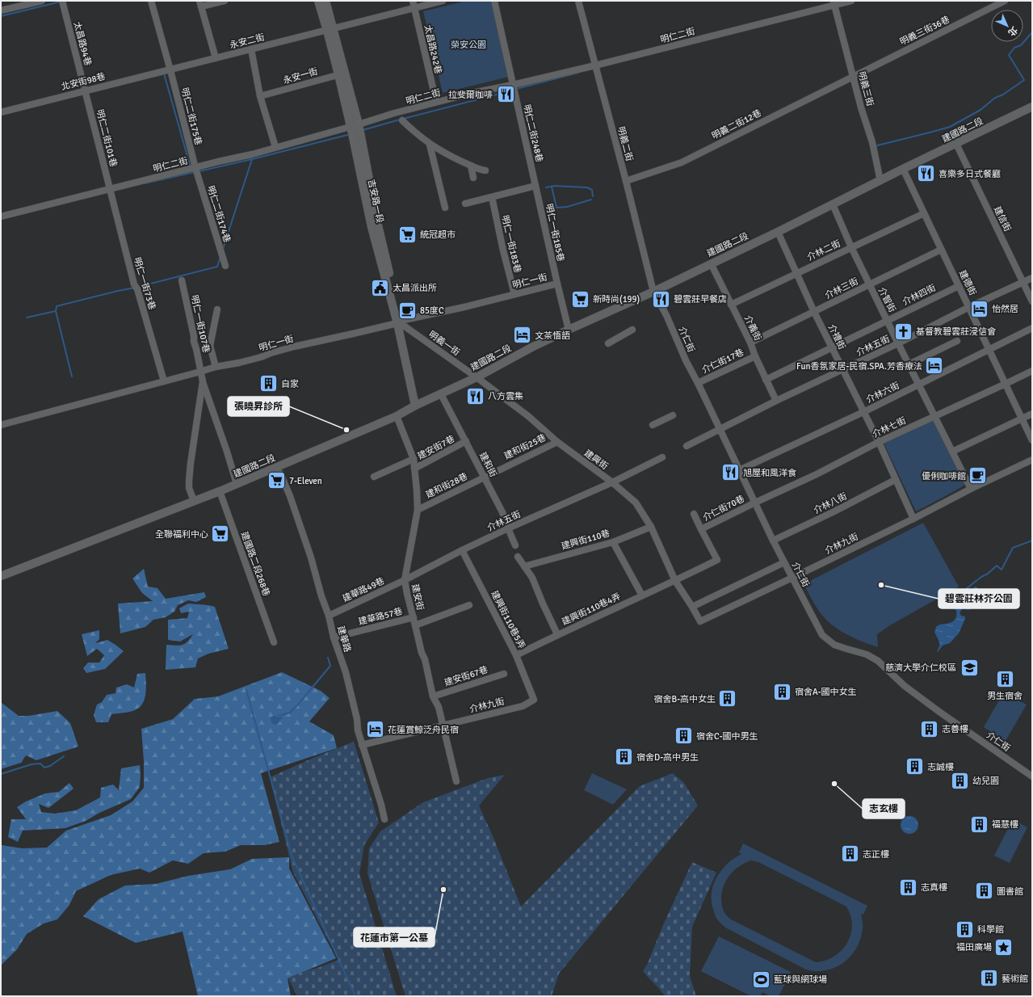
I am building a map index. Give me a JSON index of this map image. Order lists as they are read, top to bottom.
{
  "streets": {
    "street": [
      "明義三街36巷",
      "明仁二街",
      "永安二街",
      "太昌路94巷",
      "太昌路242巷",
      "永安一街",
      "北安街98巷",
      "明義三街",
      "明仁二街175巷",
      "明義二街12巷",
      "建國路二段",
      "明仁二街248巷",
      "明仁二街101巷",
      "明義二街",
      "吉安路一段",
      "明仁二街174巷",
      "建信街",
      "明仁一街185巷",
      "明仁一街183巷",
      "介林二街",
      "明仁一街",
      "建德街",
      "明仁一街73巷",
      "介林三街",
      "介林四街",
      "介智街",
      "明仁一街107巷",
      "介義街",
      "介禮街",
      "介仁街",
      "明義一街",
      "介林五街",
      "介仁街17巷",
      "介林六街",
      "介林七街",
      "建和街25巷",
      "建安街7巷",
      "建興街",
      "建和街",
      "建和街28巷",
      "介林八街",
      "介仁街70巷",
      "建興街110巷",
      "介林九街",
      "建國路二段268巷",
      "建華路49巷",
      "建安街",
      "建興街110巷4弄",
      "建華路57巷",
      "建興街110巷5弄",
      "建華路",
      "建安街67巷"
    ]
  },
  "crossings": [
    ["明義三街36巷", "明義三街"],
    ["明義三街36巷", "明義二街12巷"],
    ["明仁二街", "太昌路242巷"],
    ["明仁二街", "明義三街"],
    ["明仁二街", "明仁二街175巷"],
    ["明仁二街", "明仁二街248巷"],
    ["明仁二街", "明仁二街101巷"],
    ["明仁二街", "明義二街"],
    ["明仁二街", "吉安路一段"],
    ["明仁二街", "明仁二街174巷"],
    ["明仁二街", "明仁一街73巷"],
    ["永安二街", "太昌路242巷"],
    ["永安二街", "北安街98巷"],
    ["永安二街", "明仁二街175巷"],
    ["永安二街", "吉安路一段"],
    ["太昌路94巷", "北安街98巷"],
    ["太昌路94巷", "明仁二街101巷"],
    ["永安一街", "吉安路一段"],
    ["北安街98巷", "明仁二街175巷"],
    ["北安街98巷", "明仁二街101巷"],
    ["明義三街", "明義二街12巷"],
    ["明義三街", "建國路二段"],
    ["明仁二街175巷", "明仁二街174巷"],
    ["明義二街12巷", "明義二街"],
    ["建國路二段", "明義二街"],
    ["建國路二段", "吉安路一段"],
    ["建國路二段", "建信街"],
    ["建國路二段", "明仁一街185巷"],
    ["建國路二段", "建德街"],
    ["建國路二段", "介智街"],
    ["建國路二段", "明仁一街107巷"],
    ["建國路二段", "介義街"],
    ["建國路二段", "介禮街"],
    ["建國路二段", "介仁街"],
    ["建國路二段", "明義一街"],
    ["建國路二段", "建興街"],
    ["建國路二段", "建和街"],
    ["建國路二段", "建國路二段268巷"],
    ["建國路二段", "建安街"],
    ["建國路二段", "建華路"],
    ["明仁二街248巷", "明仁一街185巷"],
    ["明仁二街101巷", "明仁一街73巷"],
    ["明義二街", "介仁街"],
    ["吉安路一段", "明仁一街"],
    ["吉安路一段", "明義一街"],
    ["建信街", "介林五街"],
    ["明仁一街185巷", "明仁一街"],
    ["明仁一街183巷", "明仁一街"],
    ["介林二街", "建德街"],
    ["介林二街", "介智街"],
    ["介林二街", "介義街"],
    ["介林二街", "介禮街"],
    ["明仁一街", "明仁一街73巷"],
    ["明仁一街", "明仁一街107巷"],
    ["明仁一街", "明義一街"],
    ["建德街", "介林三街"],
    ["建德街", "介林四街"],
    ["建德街", "介林五街"],
    ["建德街", "介林六街"],
    ["建德街", "介林七街"],
    ["介林三街", "介智街"],
    ["介林三街", "介義街"],
    ["介林三街", "介禮街"],
    ["介林四街", "介智街"],
    ["介林四街", "介義街"],
    ["介林四街", "介禮街"],
    ["介智街", "介林五街"],
    ["介智街", "介林六街"],
    ["介智街", "介林七街"],
    ["介智街", "介林九街"],
    ["介義街", "介林五街"],
    ["介義街", "介仁街17巷"],
    ["介禮街", "介林五街"],
    ["介禮街", "介林六街"],
    ["介禮街", "介林七街"],
    ["介禮街", "介林八街"],
    ["介禮街", "介林九街"],
    ["介仁街", "介林五街"],
    ["介仁街", "介仁街17巷"],
    ["介仁街", "介林六街"],
    ["介仁街", "介林七街"],
    ["介仁街", "介林八街"],
    ["介仁街", "介仁街70巷"],
    ["介仁街", "介林九街"],
    ["明義一街", "建興街"],
    ["介林五街", "建興街"],
    ["介林五街", "建和街"],
    ["介林五街", "建華路49巷"],
    ["介林五街", "建安街"],
    ["介林五街", "建興街110巷5弄"],
    ["介林七街", "介仁街70巷"],
    ["建和街25巷", "建興街"],
    ["建和街25巷", "建和街"],
    ["建和街25巷", "建和街28巷"],
    ["建安街7巷", "建和街"],
    ["建安街7巷", "建安街"],
    ["建興街", "建興街110巷"],
    ["建興街", "介林九街"],
    ["建興街", "建興街110巷4弄"],
    ["建和街", "建和街28巷"],
    ["建和街28巷", "建安街"],
    ["介仁街70巷", "建興街110巷4弄"],
    ["介林九街", "建安街"],
    ["介林九街", "建興街110巷4弄"],
    ["介林九街", "建興街110巷5弄"],
    ["介林九街", "建華路"],
    ["建華路49巷", "建安街"],
    ["建華路49巷", "建華路"],
    ["建安街", "建華路57巷"],
    ["建安街", "建安街67巷"],
    ["建興街110巷4弄", "建興街110巷5弄"],
    ["建華路57巷", "建華路"]
  ],
  "parks": ["榮安公園"],
  "places": {
    "restaurant": [
      "拉斐爾咖啡",
      "喜樂多日式餐廳",
      "碧雲莊早餐店",
      "八方雲集",
      "旭屋和風洋食"
    ],
    "supermarket": [
      "統冠超市",
      "新時尚(199)",
      "7-Eleven",
      "全聯福利中心"
    ],
    "public building": ["太昌派出所"],
    "hotel": [
      "怡然居",
      "文茶悟語",
      "Fun香氛家居-民宿.SPA.芳香療法",
      "花蓮賞鯨泛舟民宿"
    ],
    "cafe": ["85度C", "優俐咖啡館"],
    "church": ["基督教碧雲莊浸信會"],
    "building": [
      "自家",
      "男生宿舍",
      "宿舍A-國中女生",
      "宿舍B-高中女生",
      "志善樓",
      "宿舍C-國中男生",
      "宿舍D-高中男生",
      "志誠樓",
      "幼兒園",
      "福慧樓",
      "志正樓",
      "志真樓",
      "圖書館",
      "科學館",
      "藝術館"
    ],
    "other": [
      "張曉昇診所",
      "碧雲莊林芥公園",
      "志玄樓",
      "花蓮市第一公墓"
    ],
    "school or university": ["慈濟大學介仁校區"],
    "place": ["福田廣場"],
    "sports": ["藍球與網球場"]
  },
  "north": "bottom right"
}
